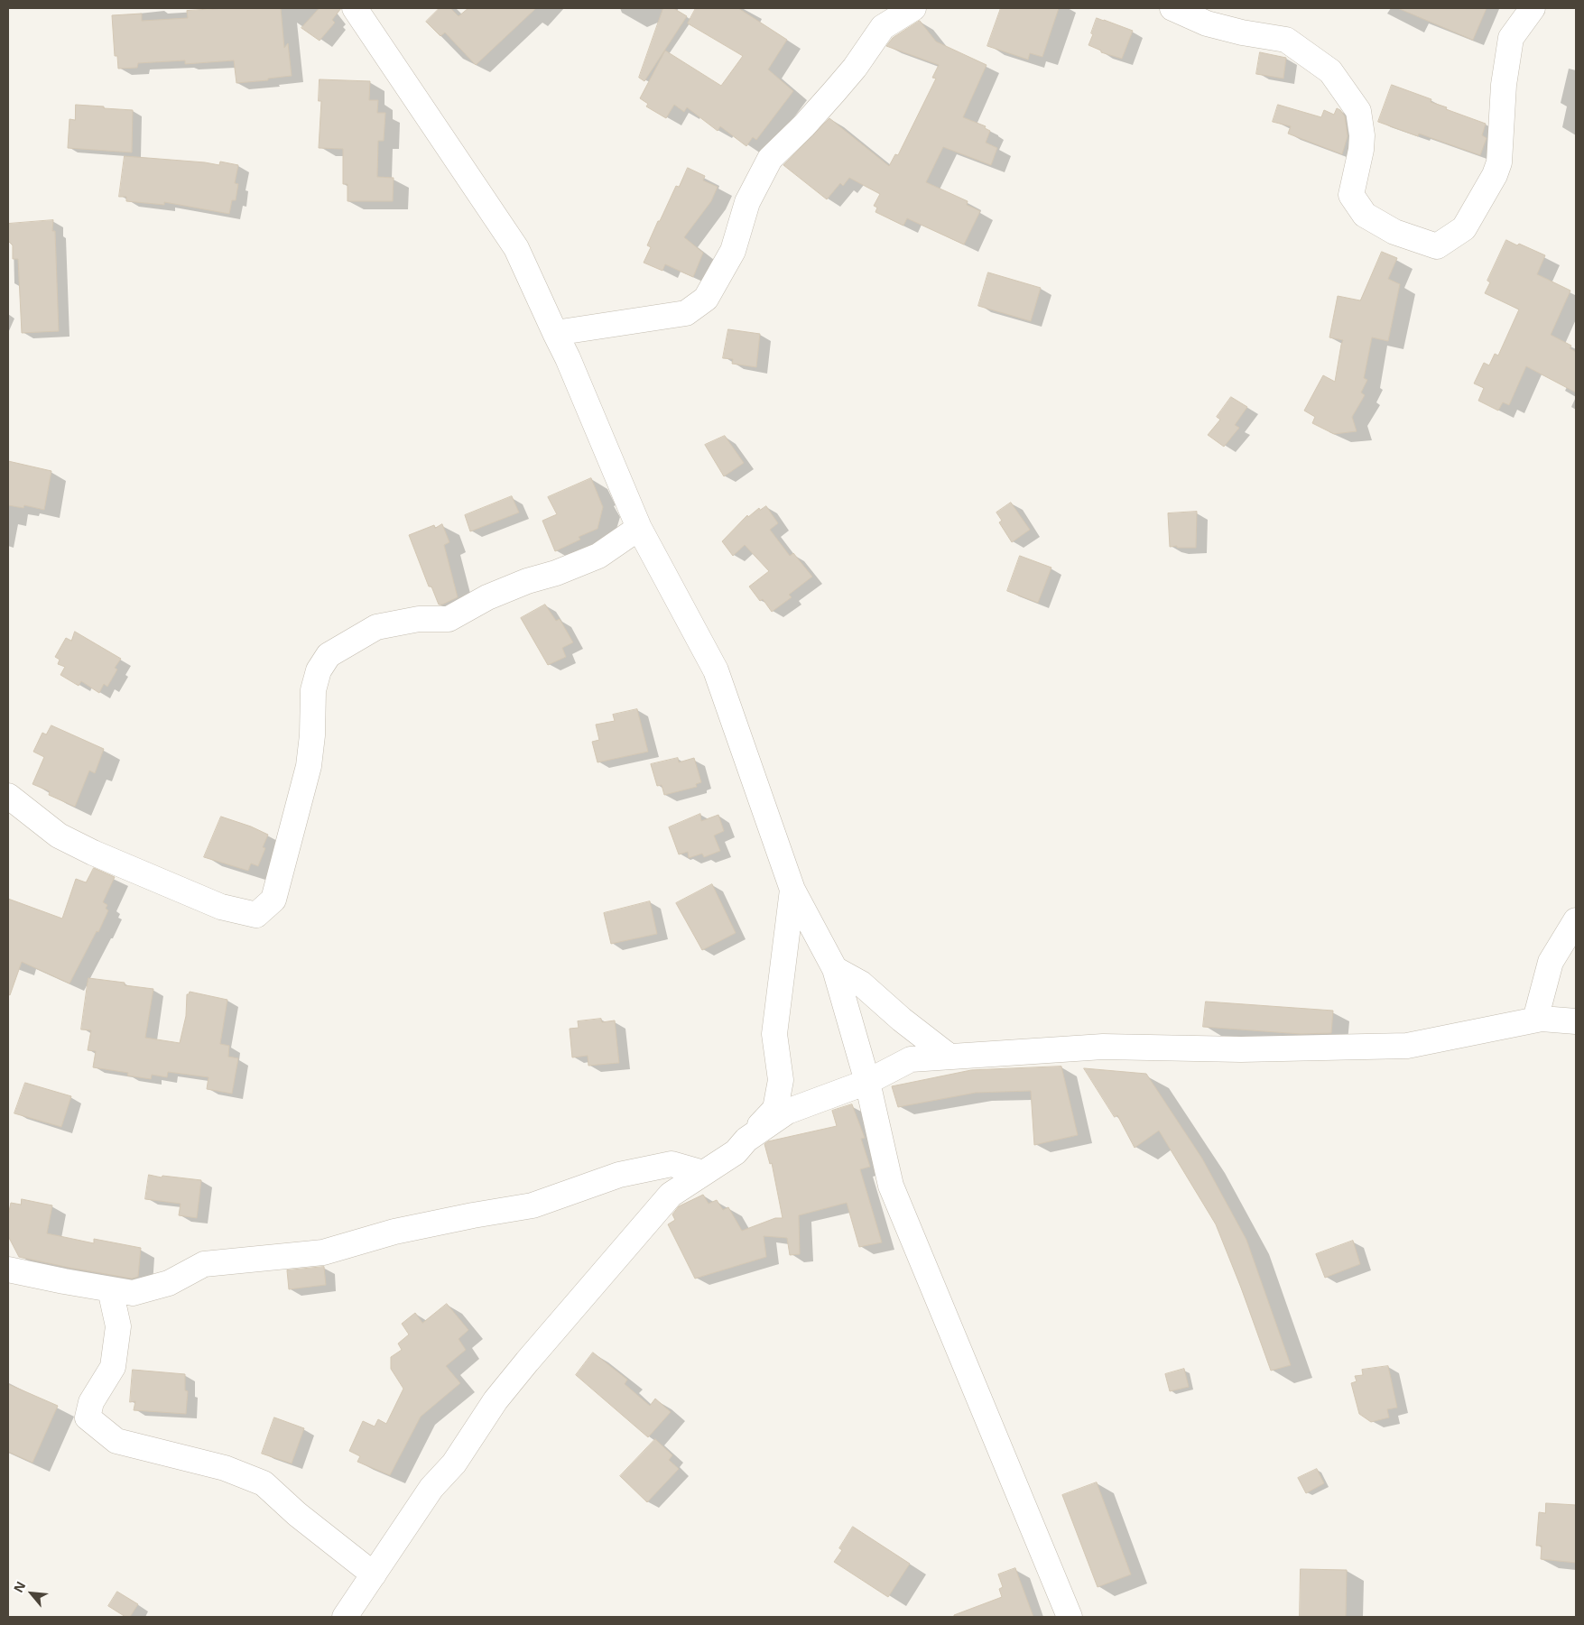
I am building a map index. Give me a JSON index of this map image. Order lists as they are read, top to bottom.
{
  "north": "top left"
}
